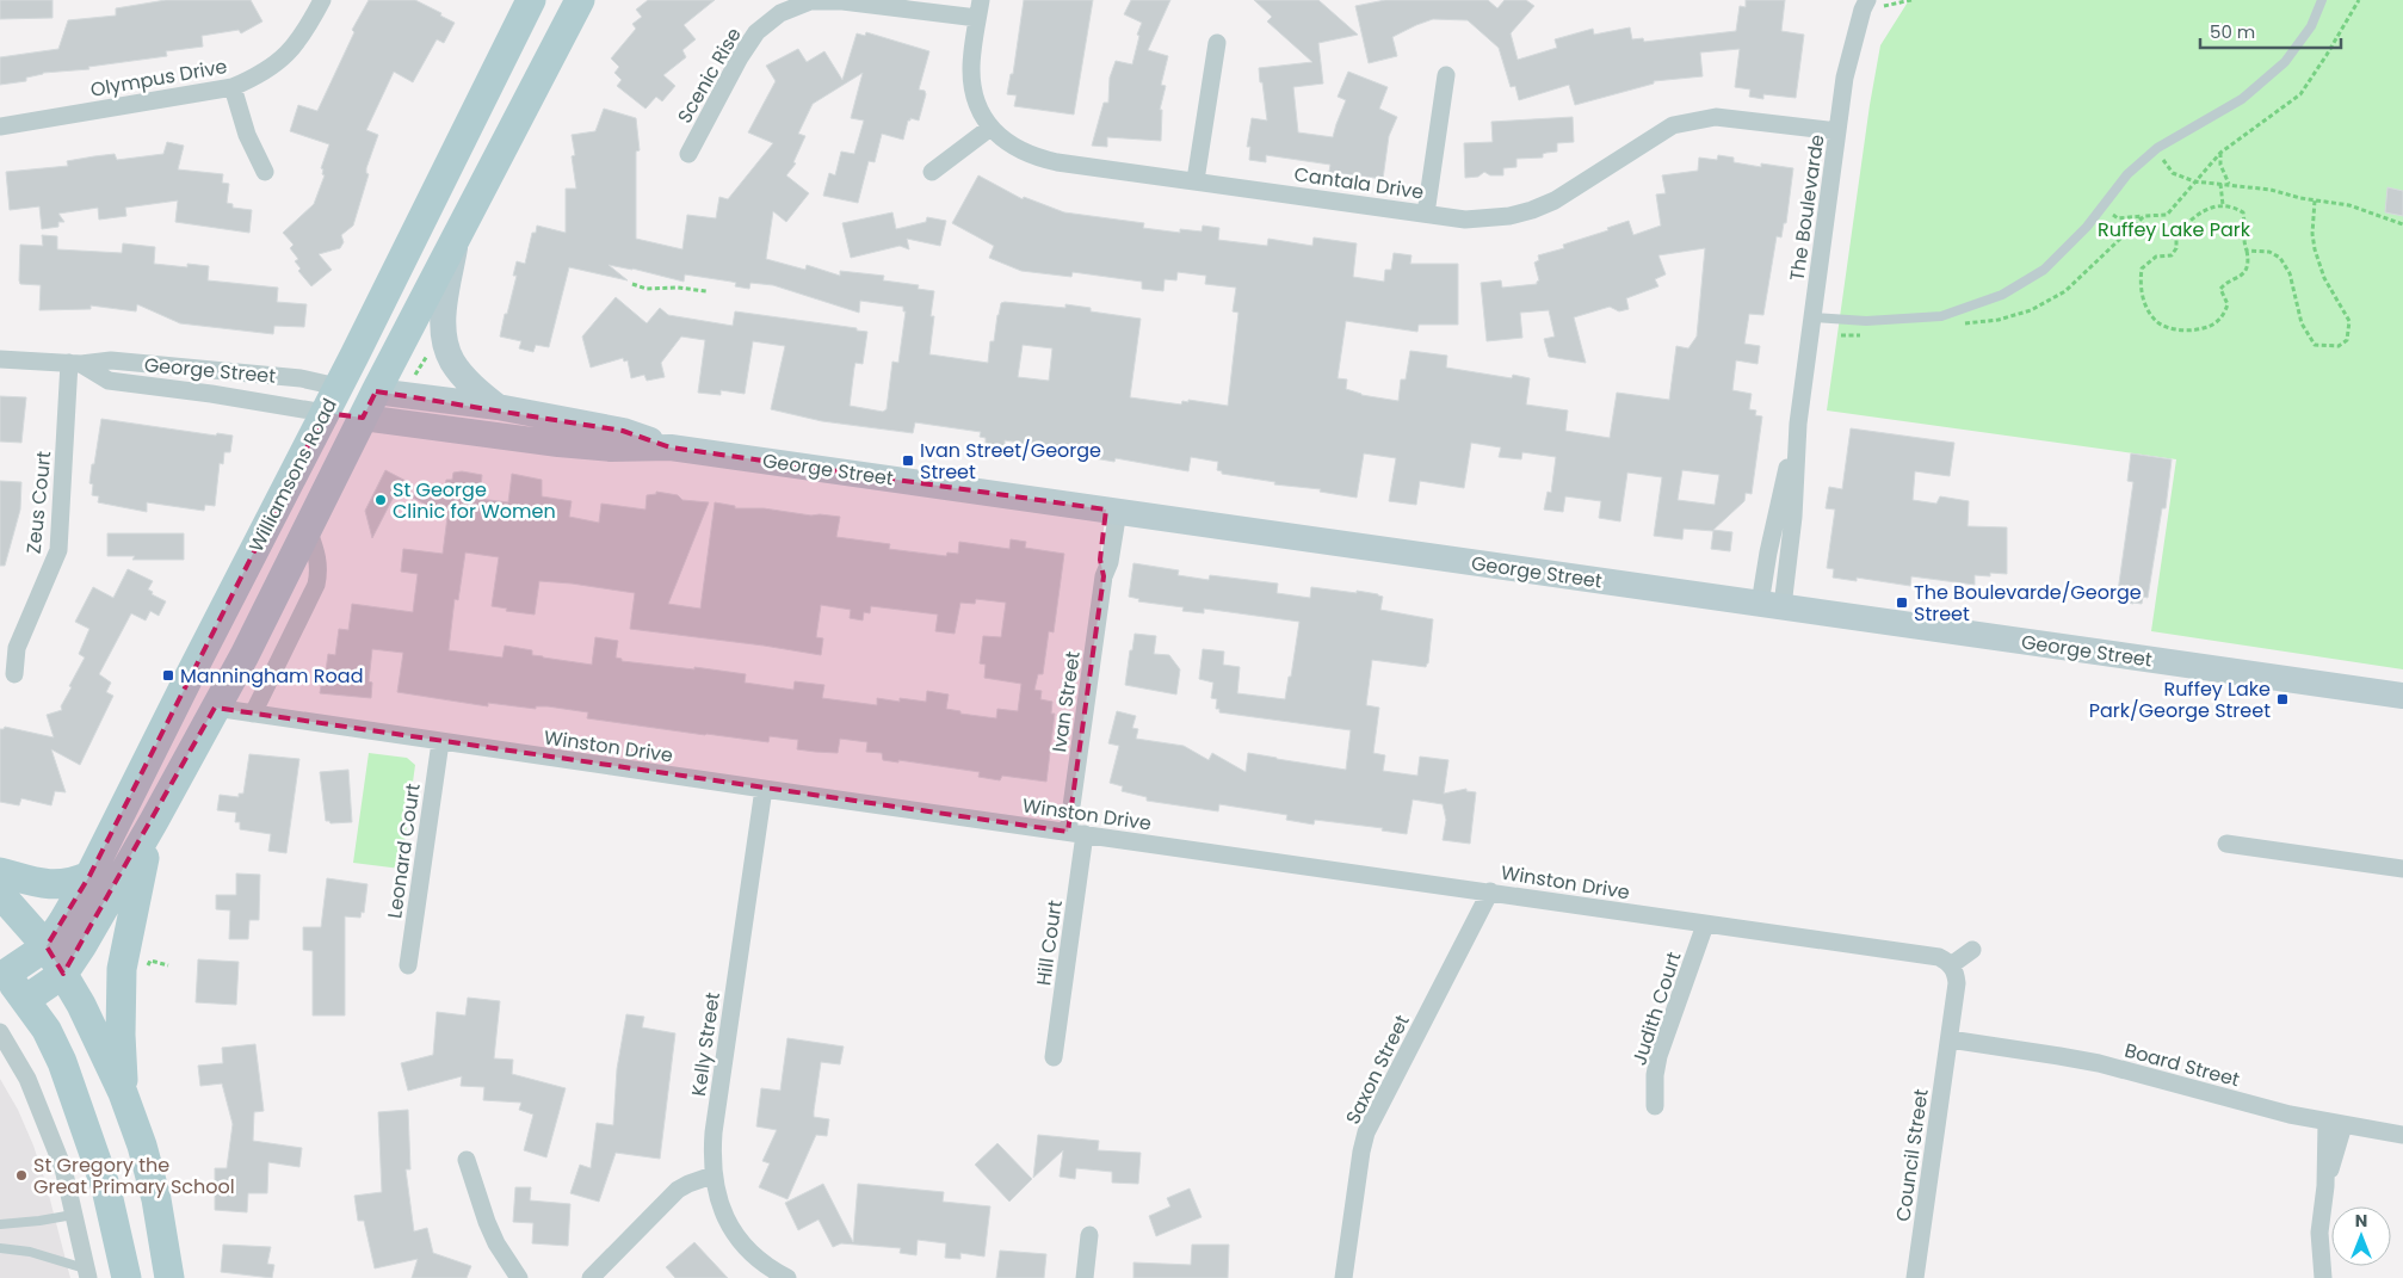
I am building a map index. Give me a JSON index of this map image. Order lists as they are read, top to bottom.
{
  "streets": {
    "main road": ["George Street", "Williamsons Road"],
    "street": [
      "Scenic Rise",
      "Olympus Drive",
      "Cantala Drive",
      "The Boulevarde",
      "Zeus Court",
      "Ivan Street",
      "Winston Drive",
      "Leonard Court",
      "Hill Court",
      "Judith Court",
      "Kelly Street",
      "Board Street",
      "Saxon Street",
      "Council Street"
    ]
  },
  "crossings": [
    ["Scenic Rise", "Cantala Drive"],
    ["Cantala Drive", "The Boulevarde"],
    ["The Boulevarde", "George Street"],
    ["George Street", "Williamsons Road"],
    ["George Street", "Zeus Court"],
    ["George Street", "Ivan Street"],
    ["Williamsons Road", "Winston Drive"],
    ["Ivan Street", "Winston Drive"],
    ["Ivan Street", "Hill Court"],
    ["Winston Drive", "Leonard Court"],
    ["Winston Drive", "Hill Court"],
    ["Winston Drive", "Judith Court"],
    ["Winston Drive", "Kelly Street"],
    ["Winston Drive", "Saxon Street"],
    ["Board Street", "Council Street"]
  ],
  "parks": ["Ruffey Lake Park"],
  "places": {
    "transit": [
      "Ivan Street/George Street",
      "The Boulevarde/George Street",
      "Manningham Road",
      "Ruffey Lake Park/George Street"
    ],
    "other": ["St George Clinic for Women", "St Gregory the Great Primary School"]
  },
  "scale_bar": "50 m",
  "north": "top"
}
